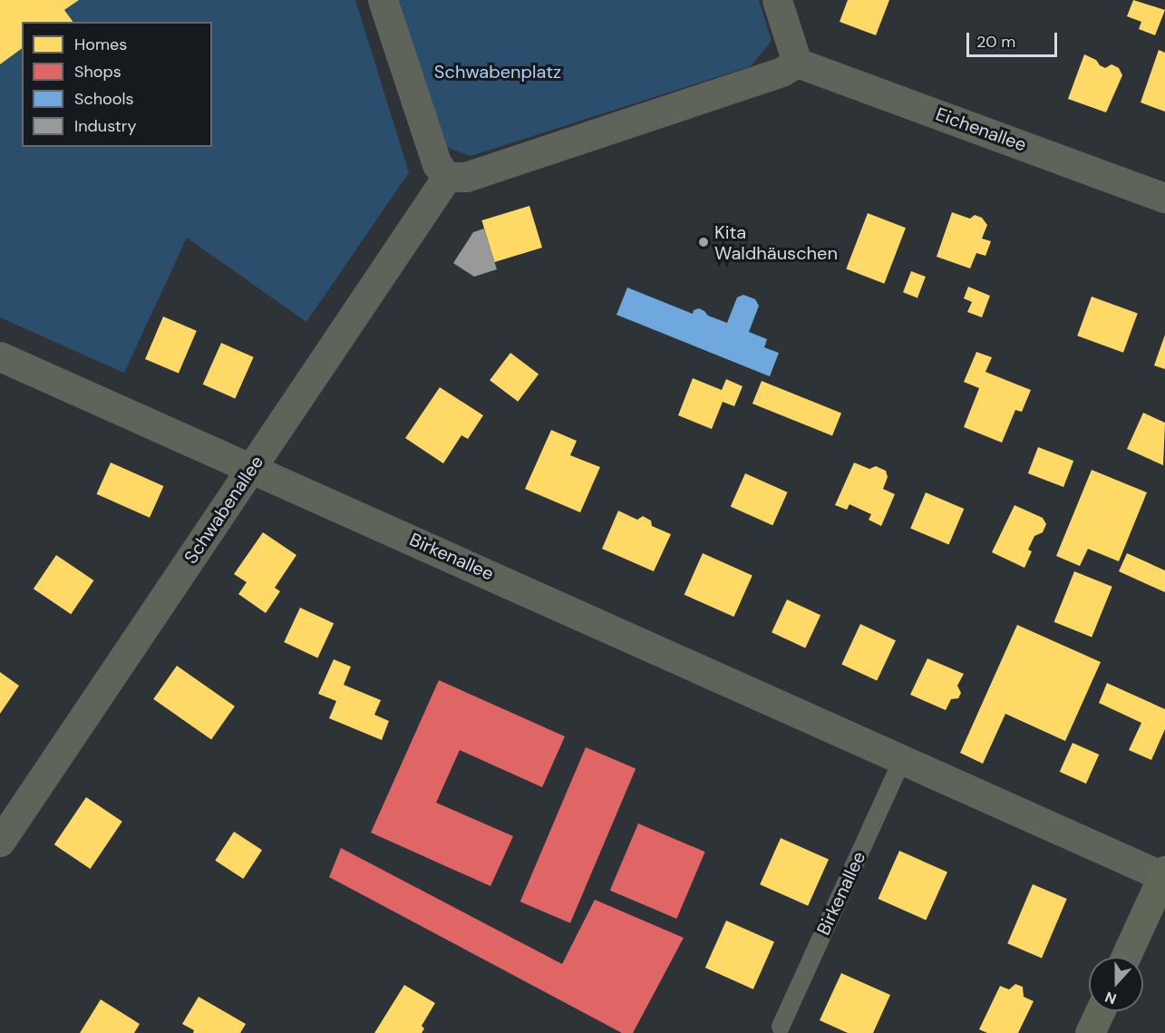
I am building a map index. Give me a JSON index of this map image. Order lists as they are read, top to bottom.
{
  "streets": {
    "street": ["Eichenallee", "Schwabenallee", "Birkenallee"]
  },
  "crossings": [
    ["Schwabenallee", "Birkenallee"]
  ],
  "parks": ["Schwabenplatz"],
  "places": ["Kita Waldhäuschen"],
  "legend": [
    "Homes",
    "Shops",
    "Schools",
    "Industry"
  ],
  "scale_bar": "20 m",
  "north": "bottom"
}
